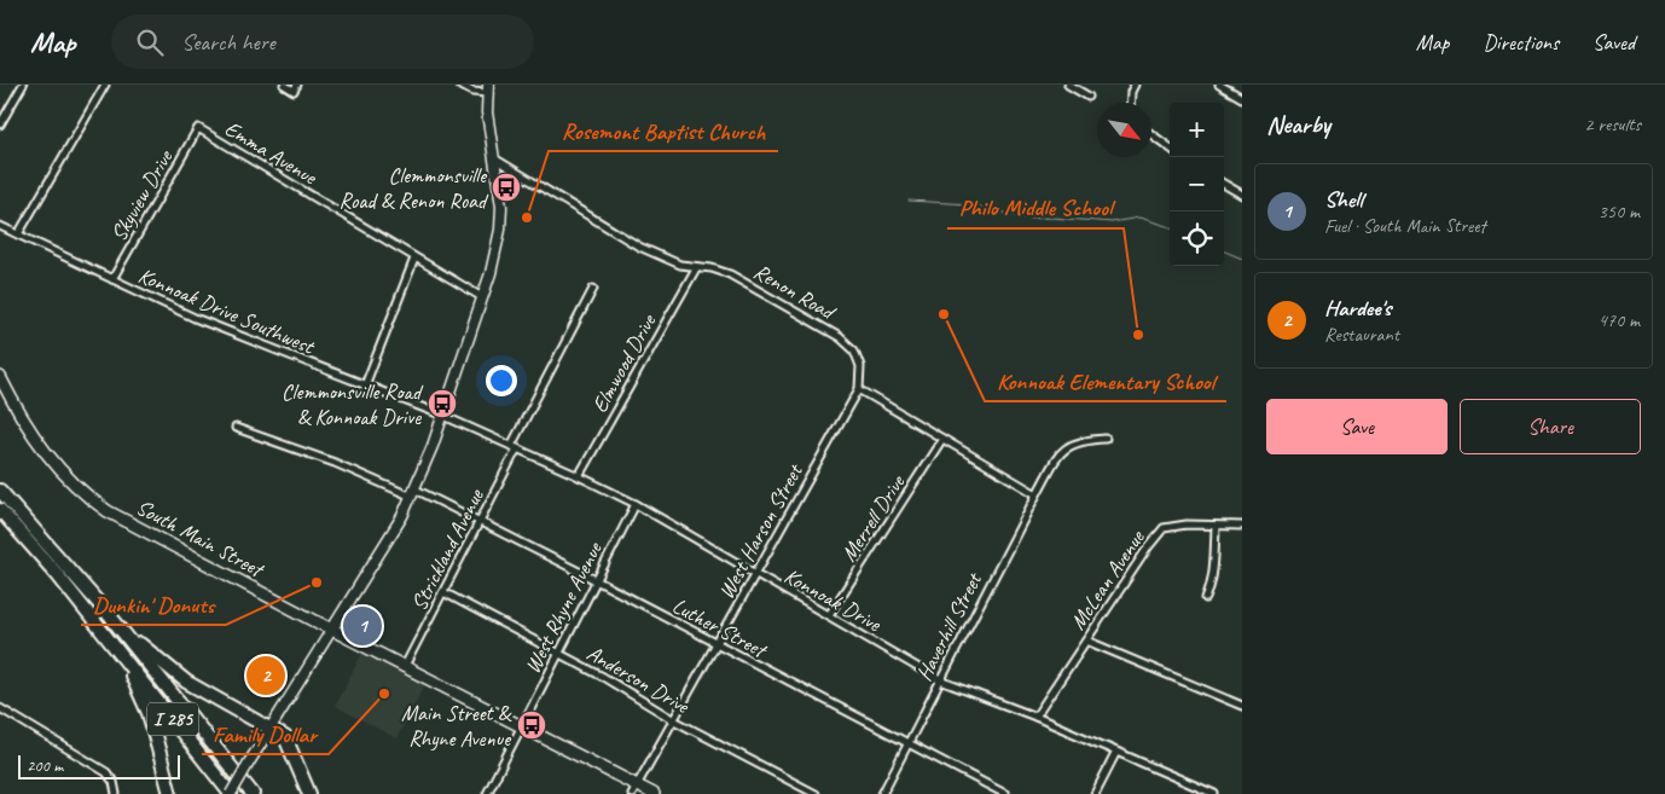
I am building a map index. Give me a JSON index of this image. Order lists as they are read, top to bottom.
{
  "streets": {
    "highway": ["I 285"],
    "main road": ["South Main Street"],
    "street": [
      "Emma Avenue",
      "Skyview Drive",
      "Renon Road",
      "Konnoak Drive Southwest",
      "Elmwood Drive",
      "Merrell Drive",
      "West Harson Street",
      "Strickland Avenue",
      "McLean Avenue",
      "Konnoak Drive",
      "West Rhyne Avenue",
      "Luther Street",
      "Haverhill Street",
      "Anderson Drive"
    ]
  },
  "crossings": [
    ["Emma Avenue", "Skyview Drive"],
    ["Skyview Drive", "Konnoak Drive Southwest"],
    ["Renon Road", "Elmwood Drive"],
    ["Renon Road", "West Harson Street"],
    ["Konnoak Drive Southwest", "Konnoak Drive"],
    ["Elmwood Drive", "Konnoak Drive"],
    ["Merrell Drive", "Konnoak Drive"],
    ["West Harson Street", "South Main Street"],
    ["West Harson Street", "Konnoak Drive"],
    ["West Harson Street", "Luther Street"],
    ["West Harson Street", "Anderson Drive"],
    ["South Main Street", "Strickland Avenue"],
    ["South Main Street", "West Rhyne Avenue"],
    ["Strickland Avenue", "Konnoak Drive"],
    ["Strickland Avenue", "Luther Street"],
    ["Strickland Avenue", "Anderson Drive"],
    ["McLean Avenue", "Konnoak Drive"],
    ["Konnoak Drive", "West Rhyne Avenue"],
    ["Konnoak Drive", "Haverhill Street"],
    ["West Rhyne Avenue", "Luther Street"],
    ["West Rhyne Avenue", "Anderson Drive"],
    ["Luther Street", "Haverhill Street"]
  ],
  "places": {
    "bus stop": ["Clemmonsville Road & Renon Road", "Clemmonsville Road & Konnoak Drive", "Main Street & Rhyne Avenue"],
    "other": [
      "Rosemont Baptist Church",
      "Konnoak Elementary School",
      "Philo Middle School",
      "Dunkin' Donuts",
      "Family Dollar"
    ]
  },
  "scale_bar": "200 m",
  "north": "bottom right",
  "page": {
    "header": "Map",
    "search": "Search here",
    "nav": ["Map", "Directions", "Saved"],
    "heading": ["Nearby", "2 results"],
    "map_buttons": ["+", "−"],
    "list": [
      {
        "mark": "1",
        "name": "Shell",
        "note": "Fuel · South Main Street",
        "value": "350 m"
      },
      {
        "mark": "2",
        "name": "Hardee's",
        "note": "Restaurant",
        "value": "470 m"
      }
    ],
    "buttons": ["Save", "Share"],
    "pins": ["1", "2"],
    "scale": "200 m"
  }
}
